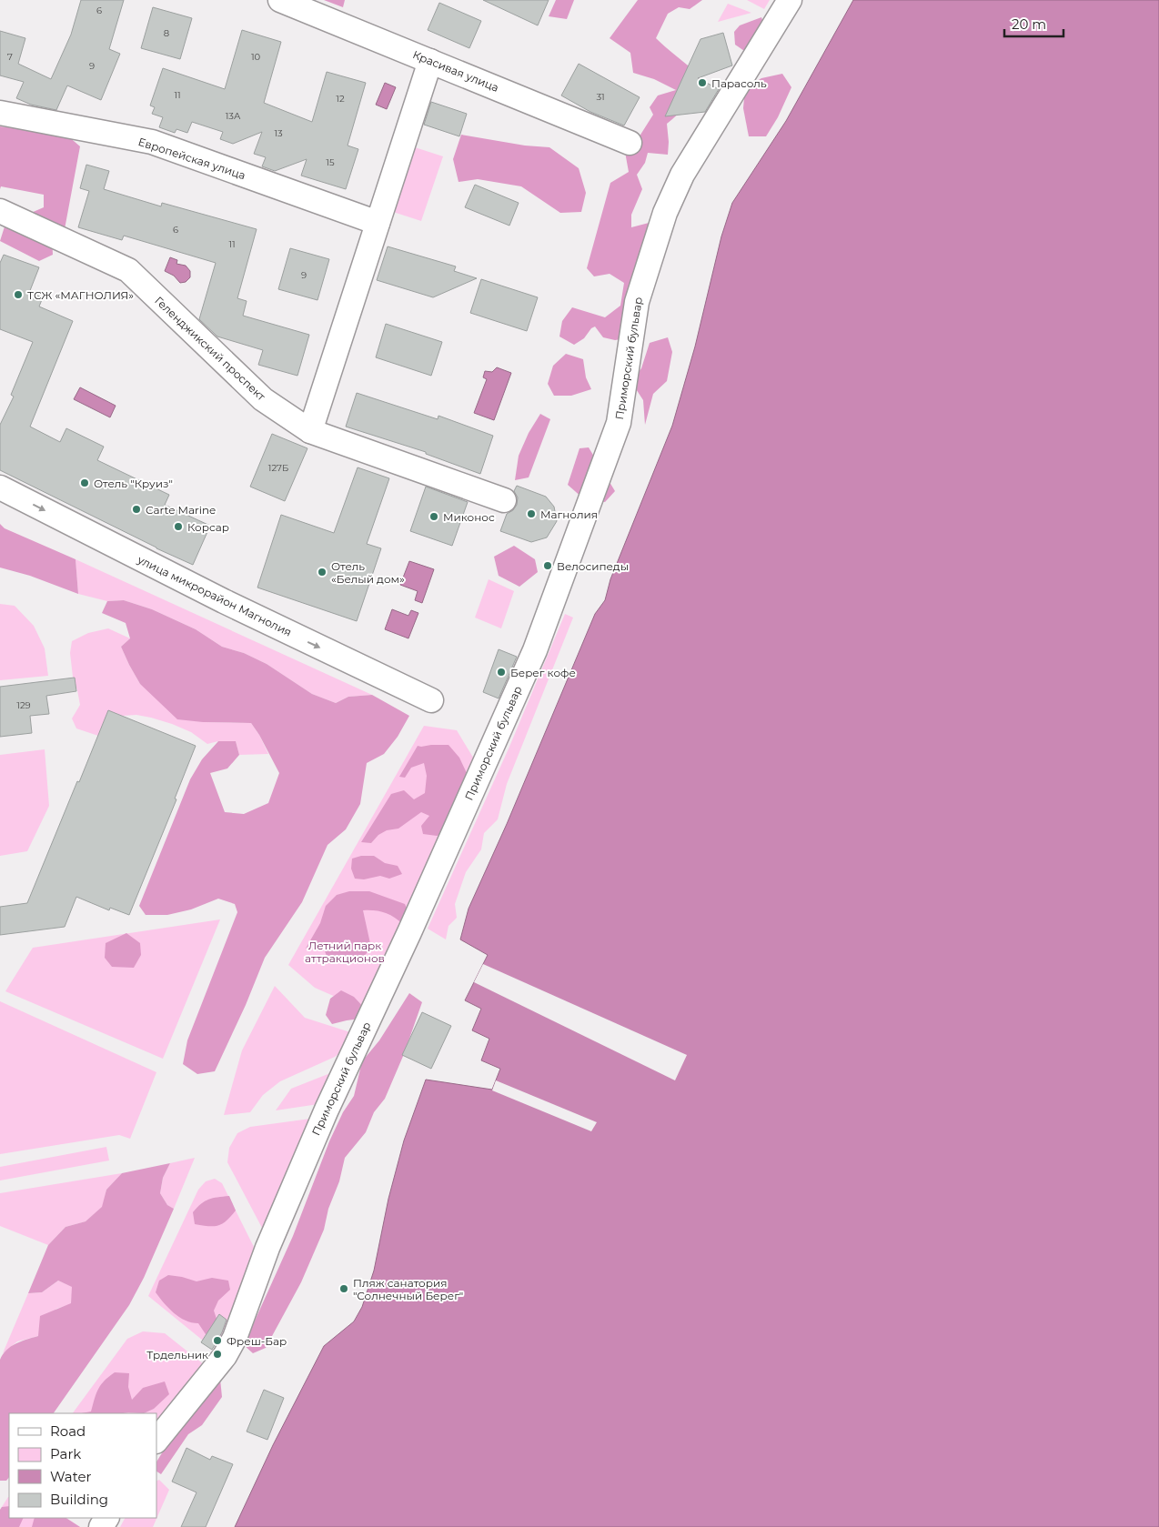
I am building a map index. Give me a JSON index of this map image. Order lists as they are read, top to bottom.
{
  "streets": {
    "street": [
      "Красивая улица",
      "Европейская улица",
      "Геленджикский проспект",
      "Приморский бульвар",
      "улица микрорайон Магнолия"
    ]
  },
  "one_way": ["улица микрорайон Магнолия"],
  "parks": ["Летний парк аттракционов"],
  "places": [
    "Парасоль",
    "ТСЖ «МАГНОЛИЯ»",
    "Отель \"Круиз\"",
    "Carte Marine",
    "Магнолия",
    "Миконос",
    "Корсар",
    "Велосипеды",
    "Отель «Белый дом»",
    "Берег кофе",
    "Пляж санатория \"Солнечный Берег\"",
    "Фреш-Бар",
    "Трдельник"
  ],
  "house_numbers": [
    "6",
    "8",
    "7",
    "10",
    "9",
    "11",
    "31",
    "12",
    "13А",
    "13",
    "15",
    "6",
    "11",
    "9",
    "127Б",
    "129"
  ],
  "legend": [
    "Road",
    "Park",
    "Water",
    "Building"
  ],
  "scale_bar": "20 m"
}
